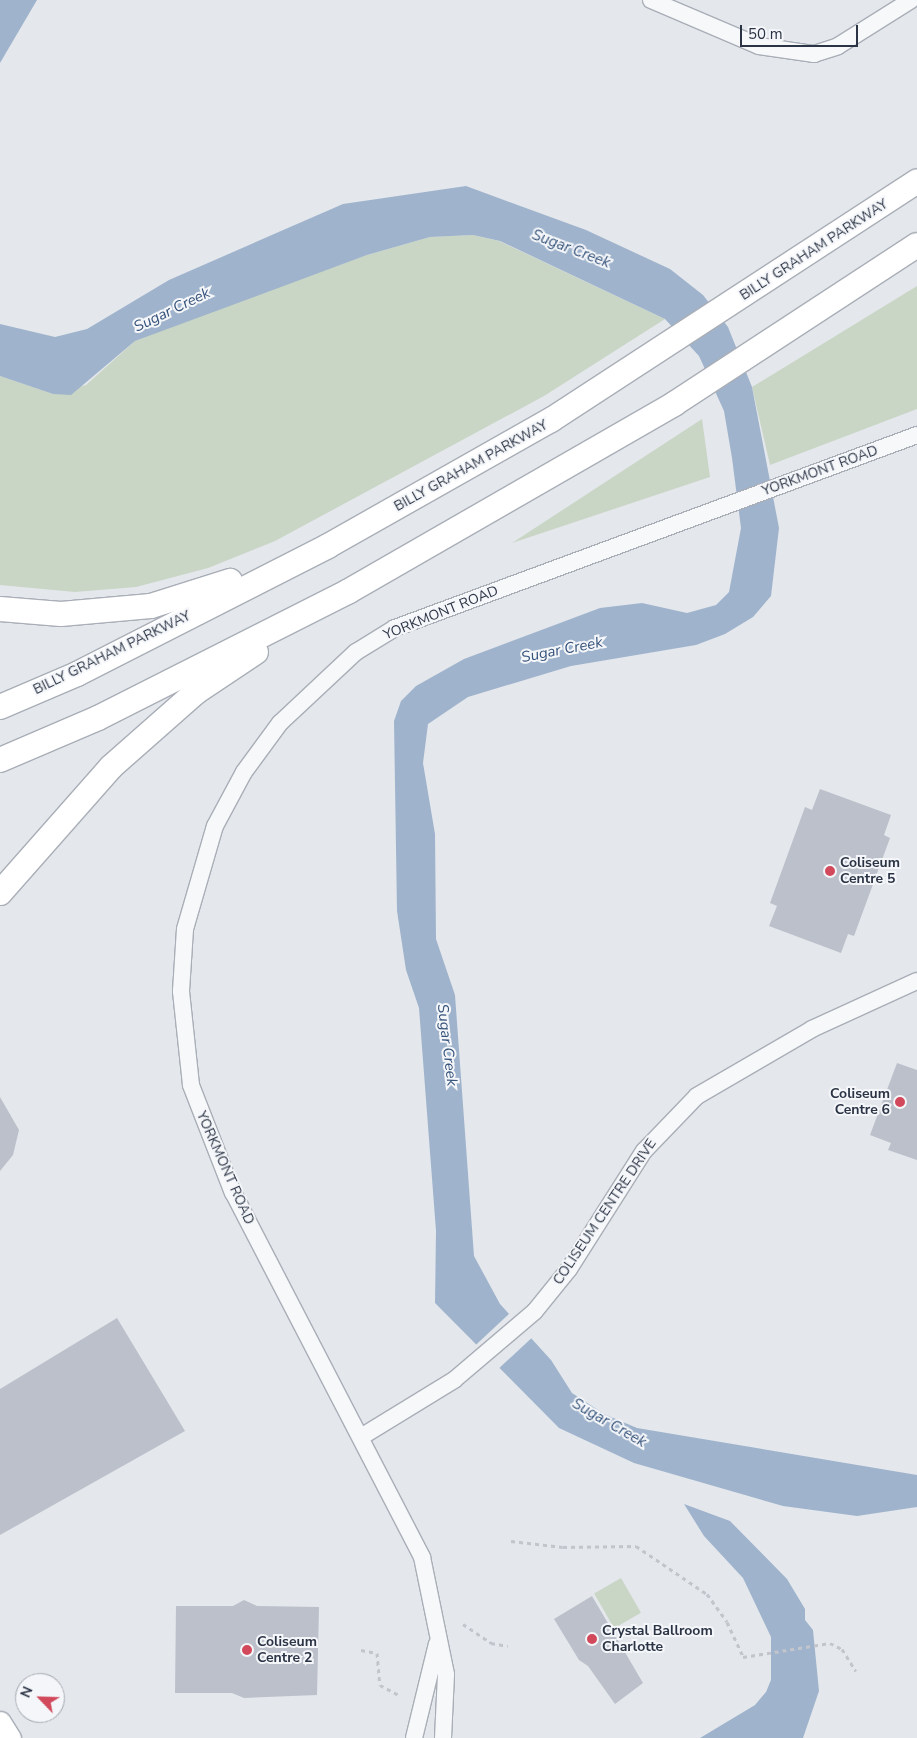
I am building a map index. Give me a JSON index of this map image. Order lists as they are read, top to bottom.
{
  "streets": {
    "highway": ["BILLY GRAHAM PARKWAY"],
    "street": ["YORKMONT ROAD", "COLISEUM CENTRE DRIVE"]
  },
  "crossings": [
    ["YORKMONT ROAD", "COLISEUM CENTRE DRIVE"]
  ],
  "water": ["Sugar Creek"],
  "places": [
    "Coliseum Centre 5",
    "Coliseum Centre 6",
    "Crystal Ballroom Charlotte",
    "Coliseum Centre 2"
  ],
  "scale_bar": "50 m",
  "north": "top left"
}
